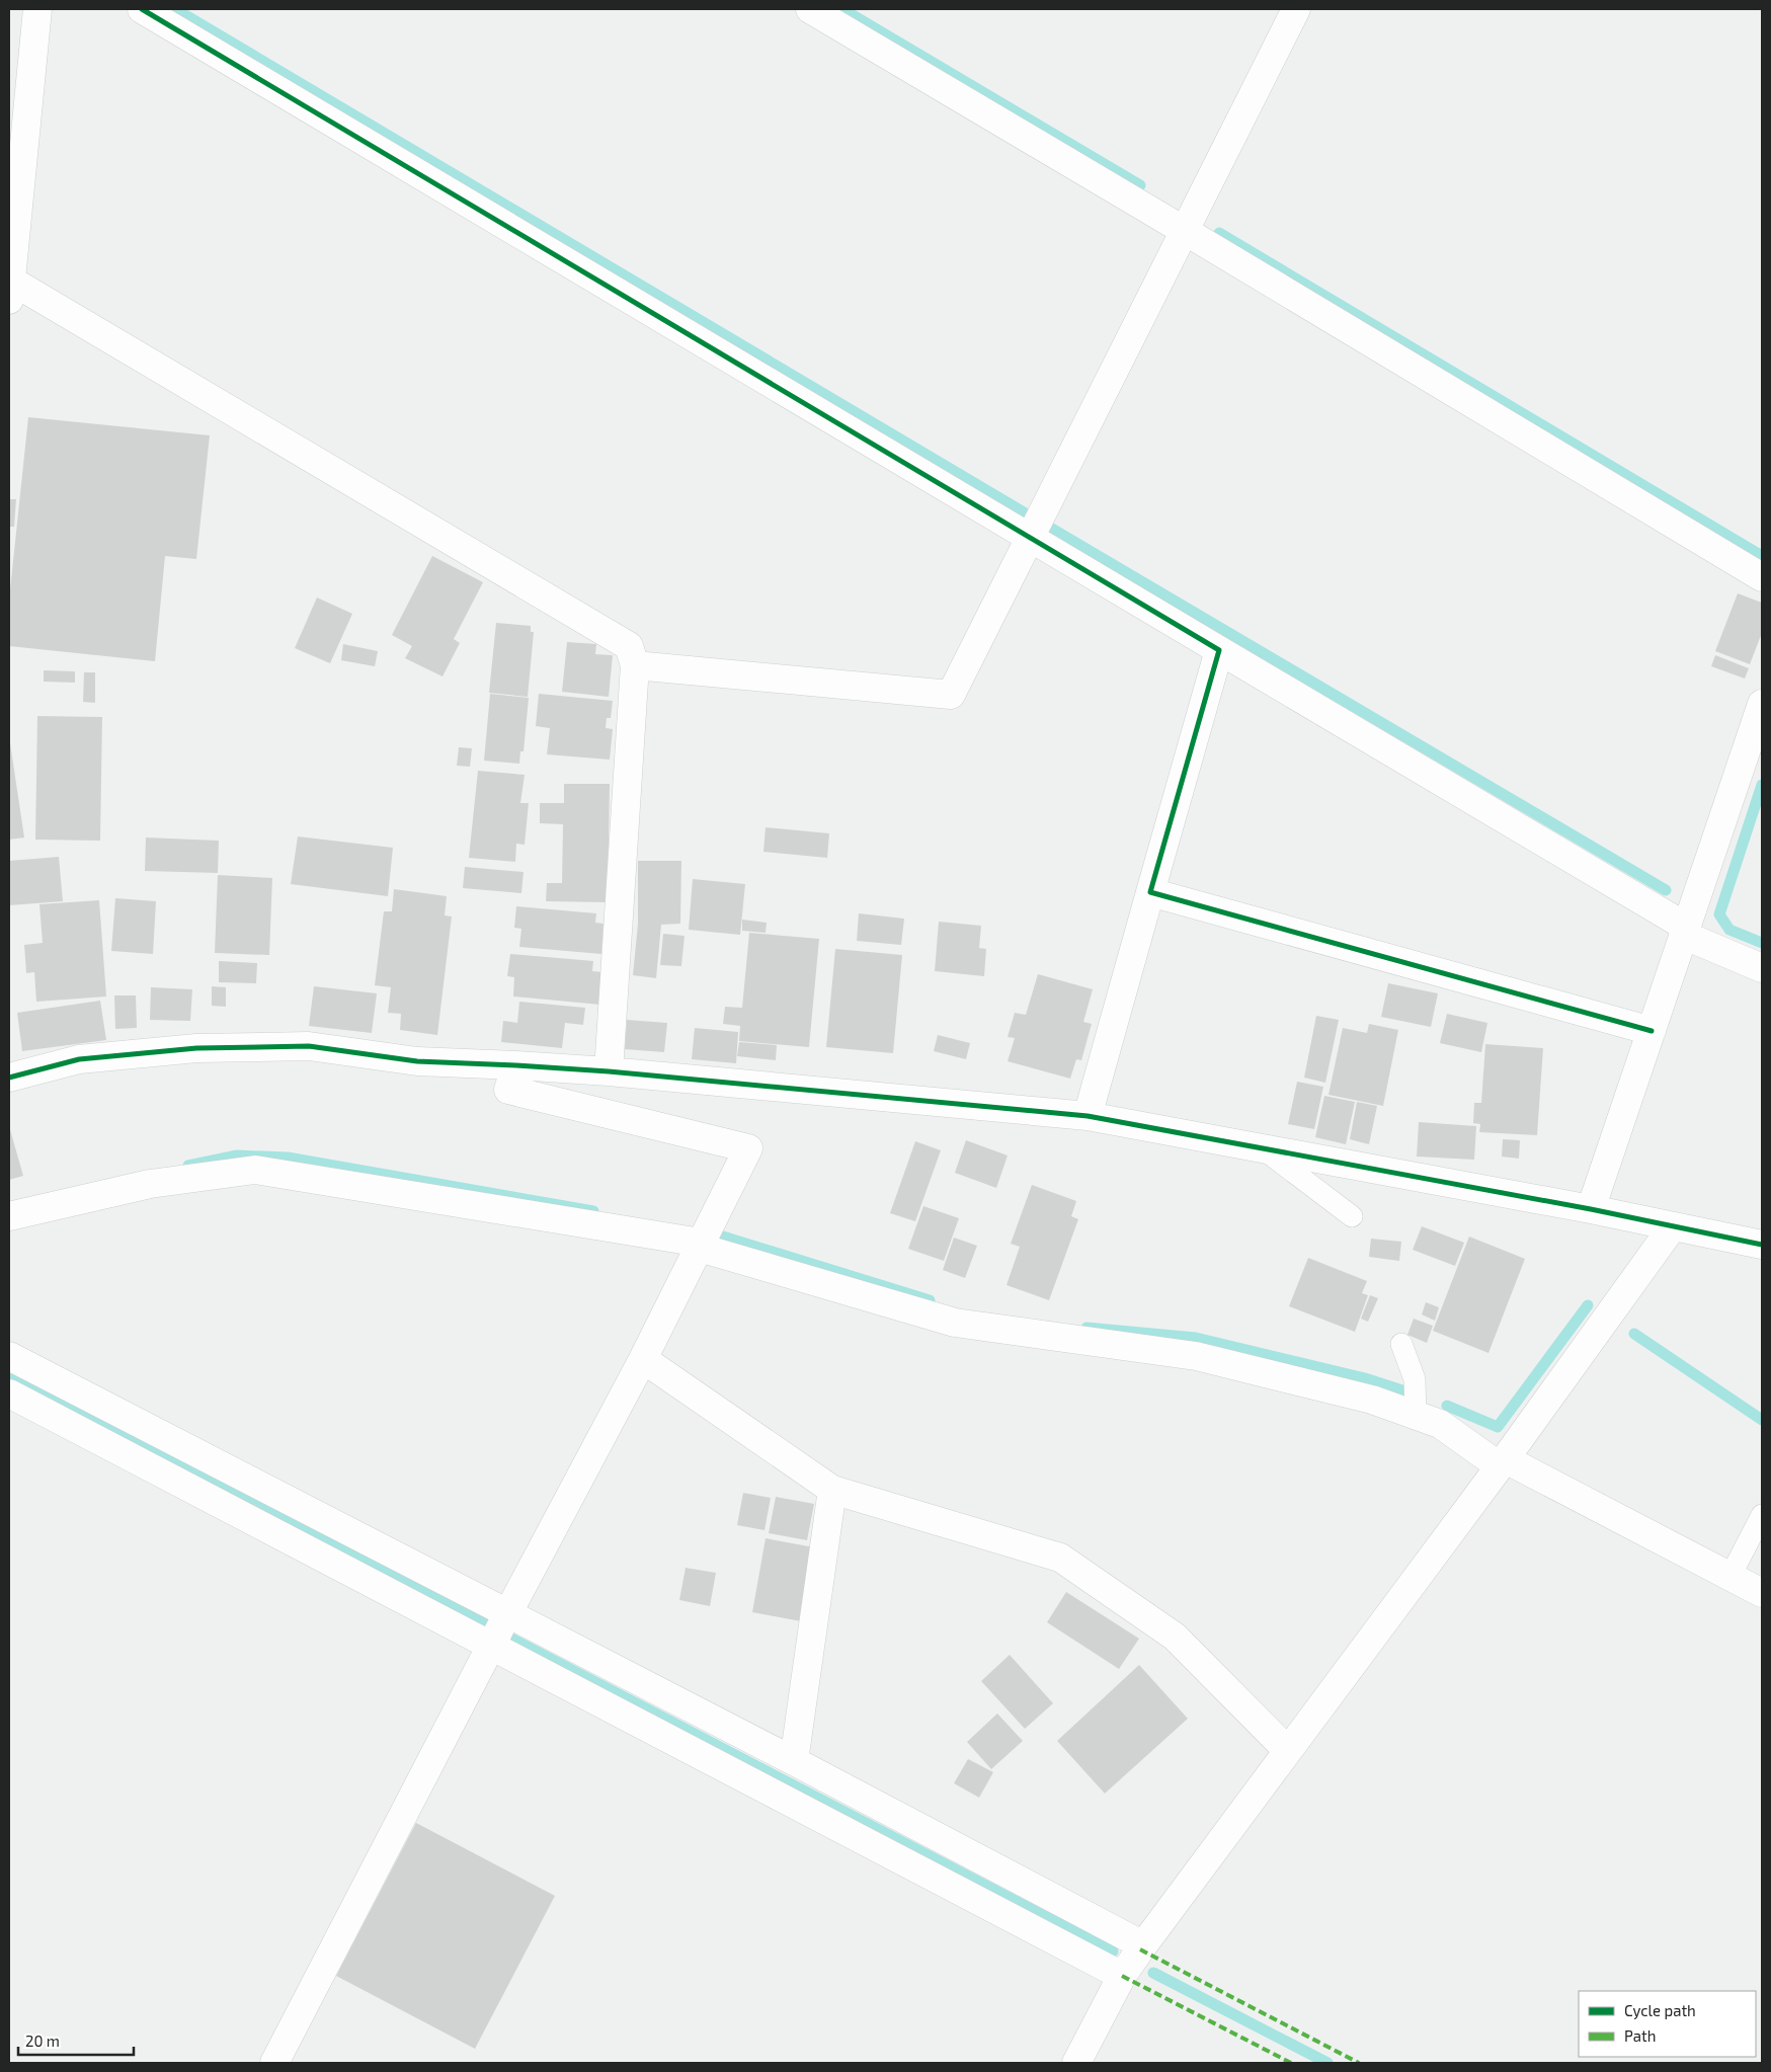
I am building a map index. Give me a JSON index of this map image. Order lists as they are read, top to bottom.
{
  "legend": ["Cycle path", "Path"],
  "scale_bar": "20 m"
}
